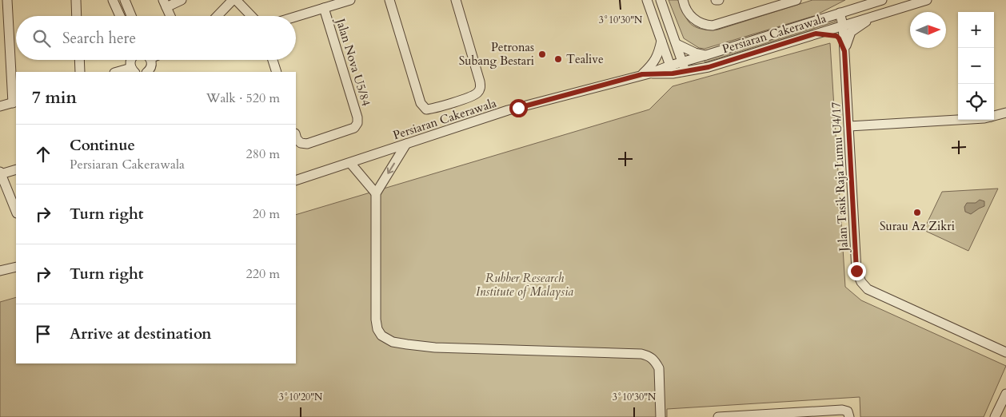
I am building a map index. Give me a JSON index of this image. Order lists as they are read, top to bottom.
{
  "streets": {
    "street": ["Persiaran Cakerawala", "Jalan Nova U5/84", "Jalan Tasik Raja Lumu U4/17"]
  },
  "crossings": [
    ["Persiaran Cakerawala", "Jalan Tasik Raja Lumu U4/17"]
  ],
  "parks": ["Rubber Research Institute of Malaysia"],
  "places": ["Petronas Subang Bestari", "Tealive", "Surau Az Zikri"],
  "north": "right",
  "page": {
    "map_buttons": ["+", "−"],
    "search": "Search here",
    "heading": ["7 min", "Walk · 520 m"],
    "list": [
      ["Continue", "Persiaran Cakerawala", "280 m"],
      ["Turn right", "20 m"],
      ["Turn right", "220 m"],
      "Arrive at destination"
    ]
  },
  "coordinates": ["3°10'30\"N", "3°10'20\"N"]
}
